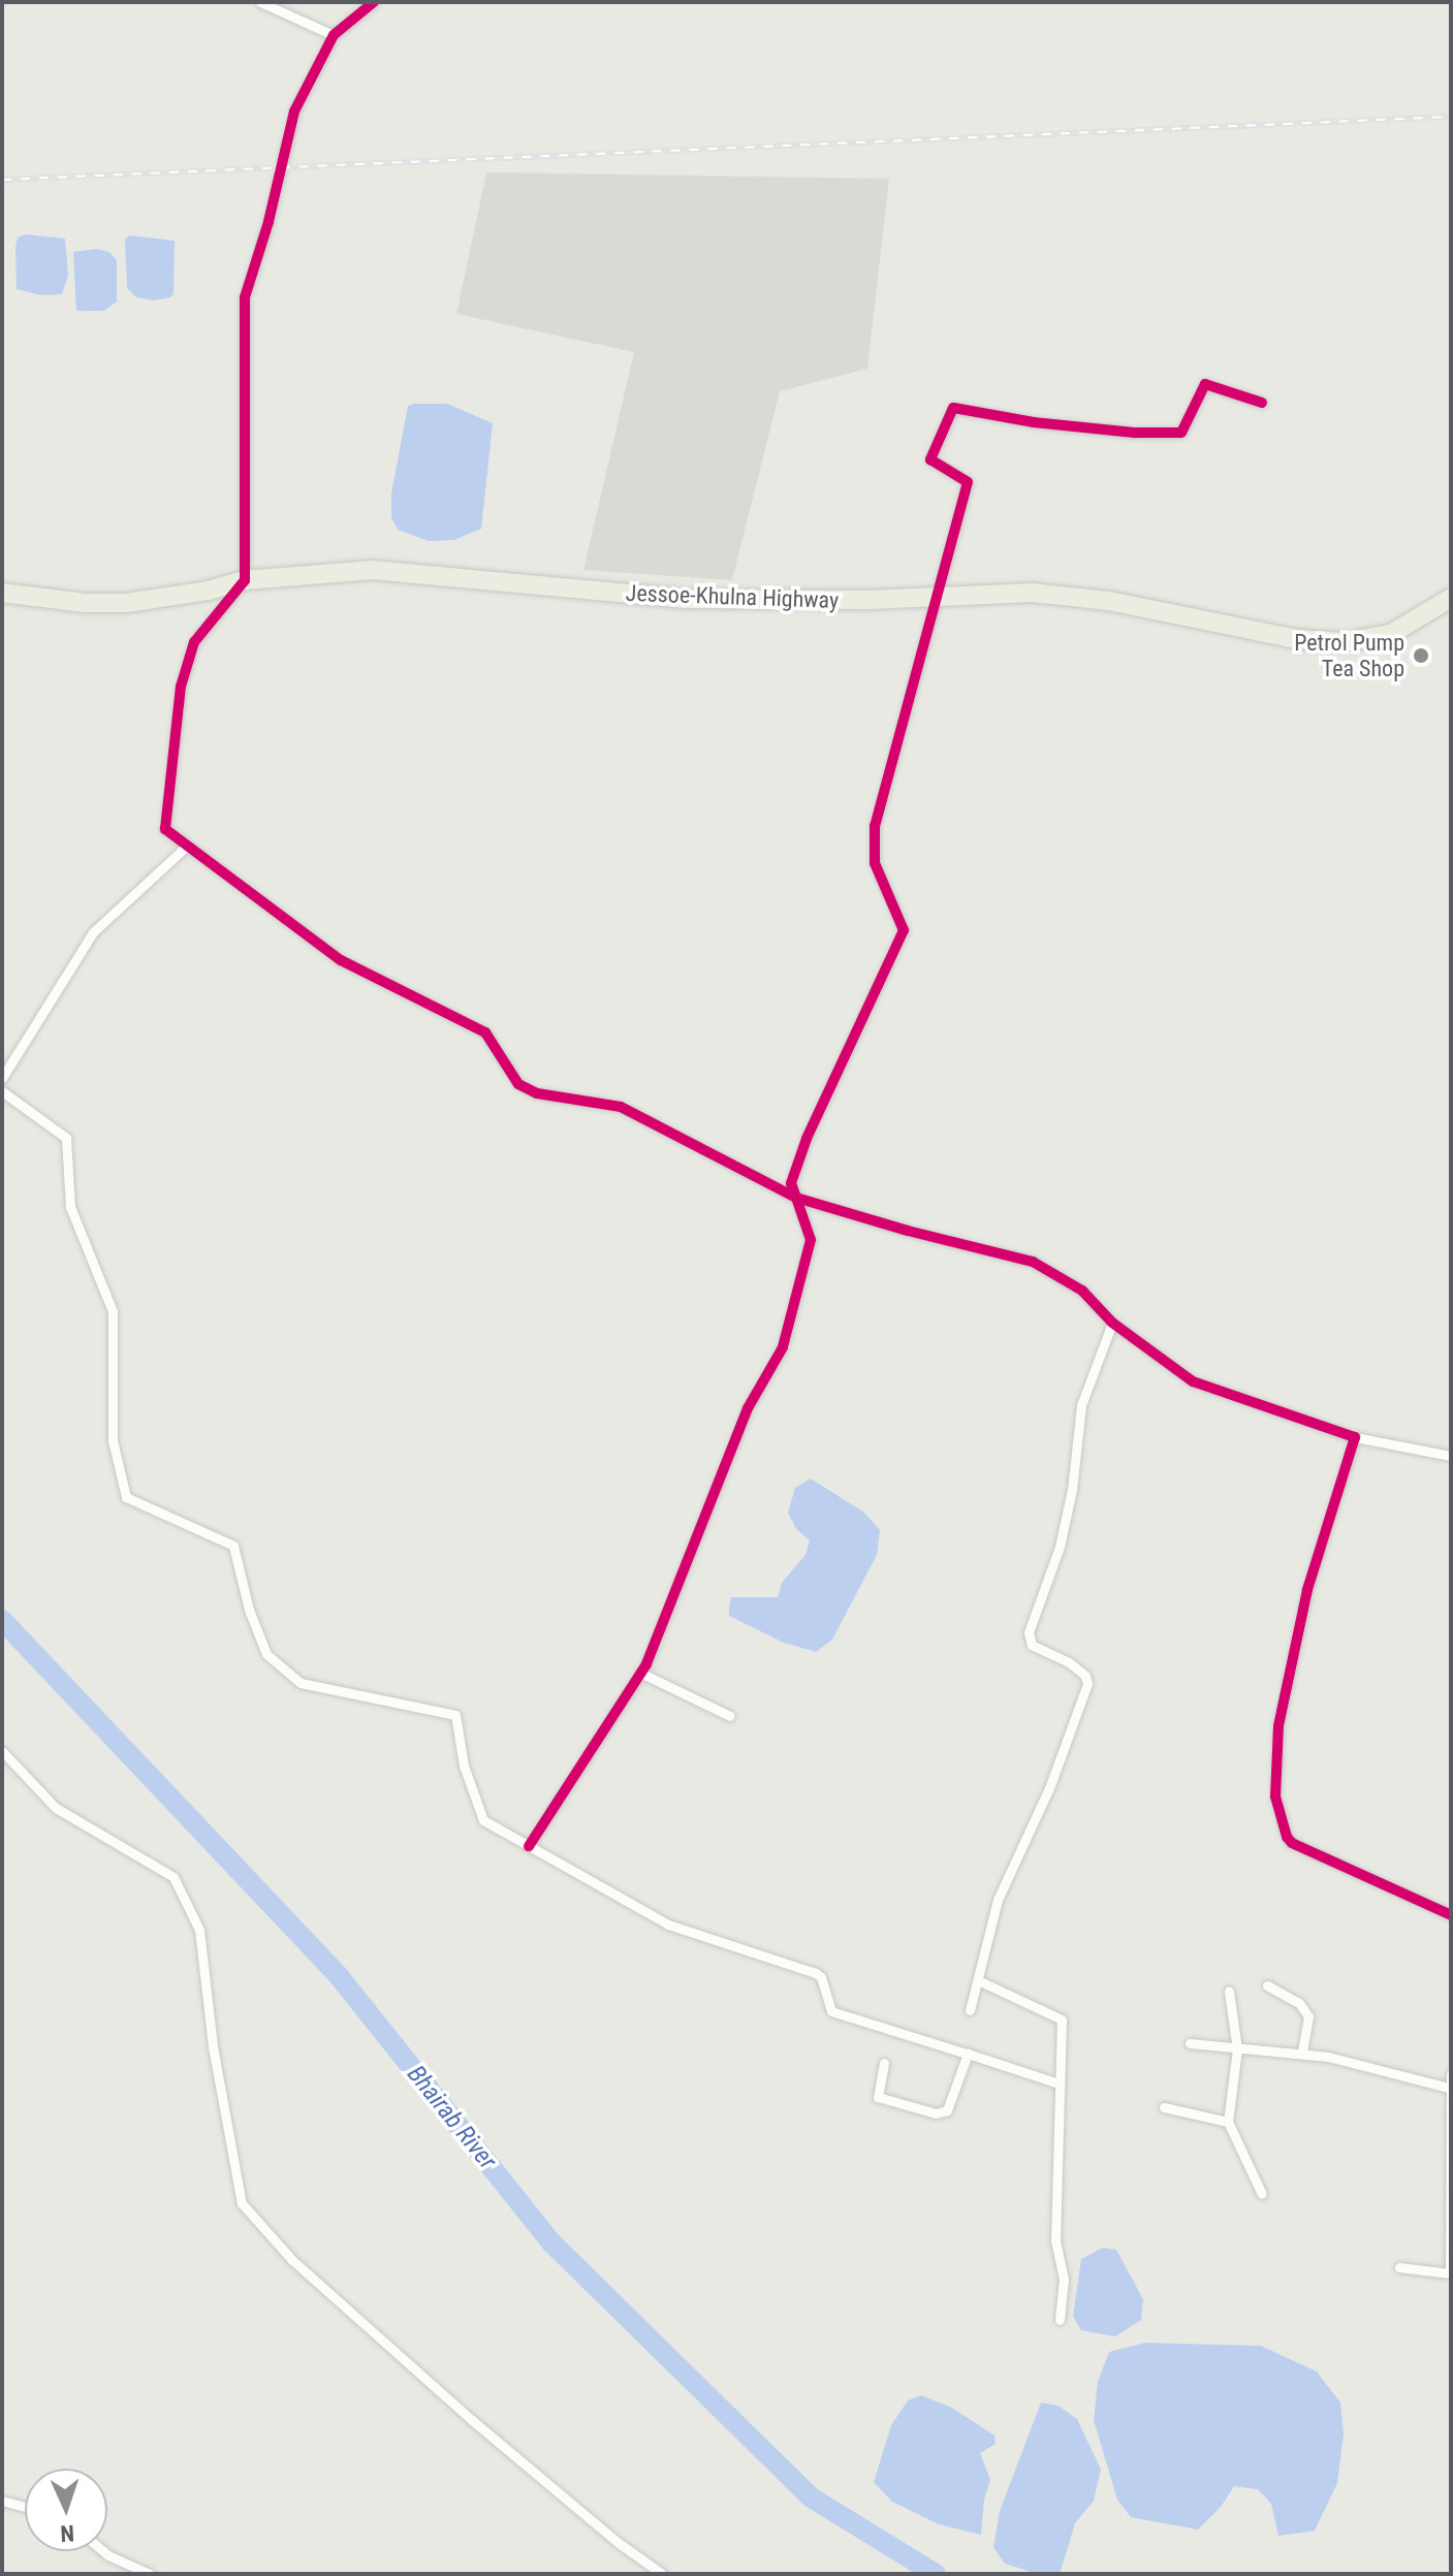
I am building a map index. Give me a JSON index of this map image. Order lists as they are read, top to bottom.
{
  "streets": {
    "highway": ["Jessoe-Khulna Highway"]
  },
  "water": ["Bhairab River"],
  "places": ["Petrol Pump Tea Shop"],
  "north": "bottom"
}
